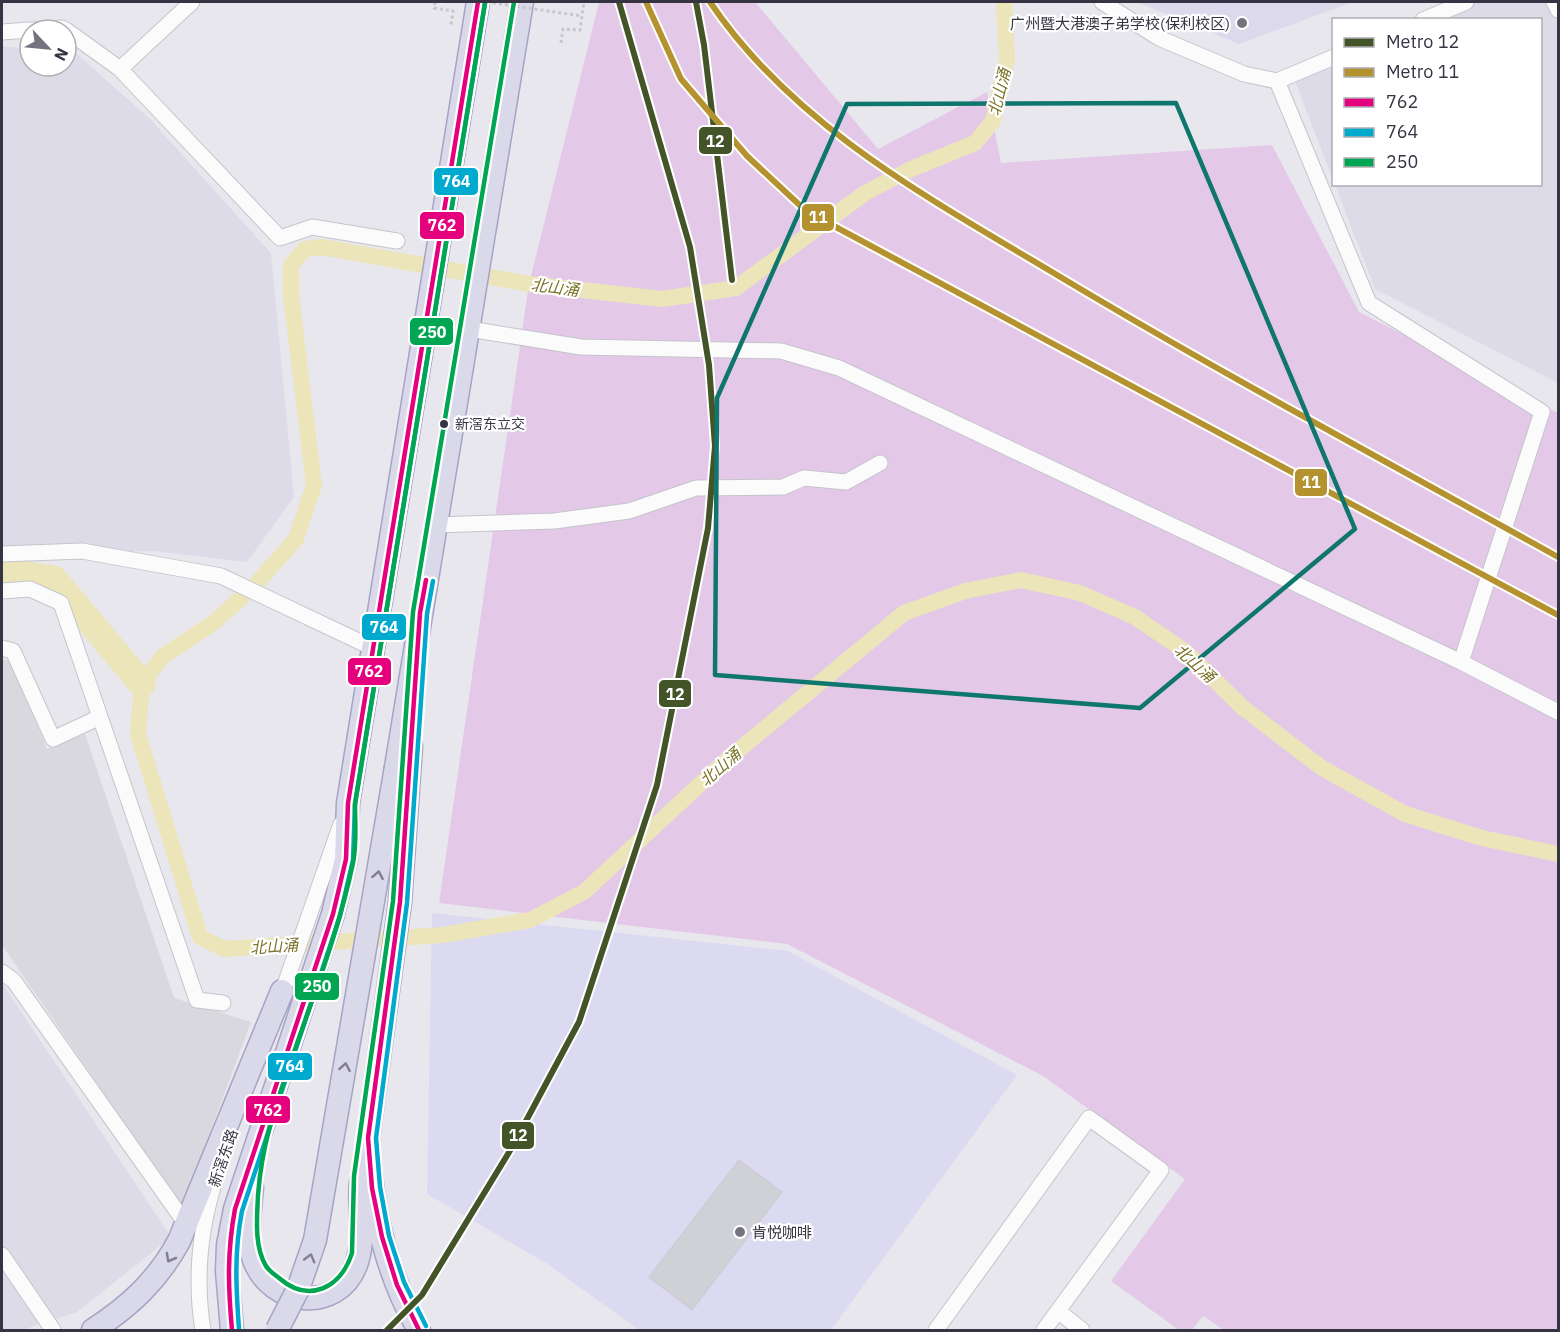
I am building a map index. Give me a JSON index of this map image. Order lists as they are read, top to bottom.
{
  "streets": {
    "street": ["新滘东路"]
  },
  "water": ["北山涌"],
  "places": ["广州暨大港澳子弟学校(保利校区)", "新滘东立交", "肯悦咖啡"],
  "lines": [
    "metro line 12",
    "metro line 11",
    "transit line 762",
    "transit line 250",
    "transit line 764"
  ],
  "legend": [
    "Metro 12",
    "Metro 11",
    "762",
    "764",
    "250"
  ],
  "north": "bottom right"
}
